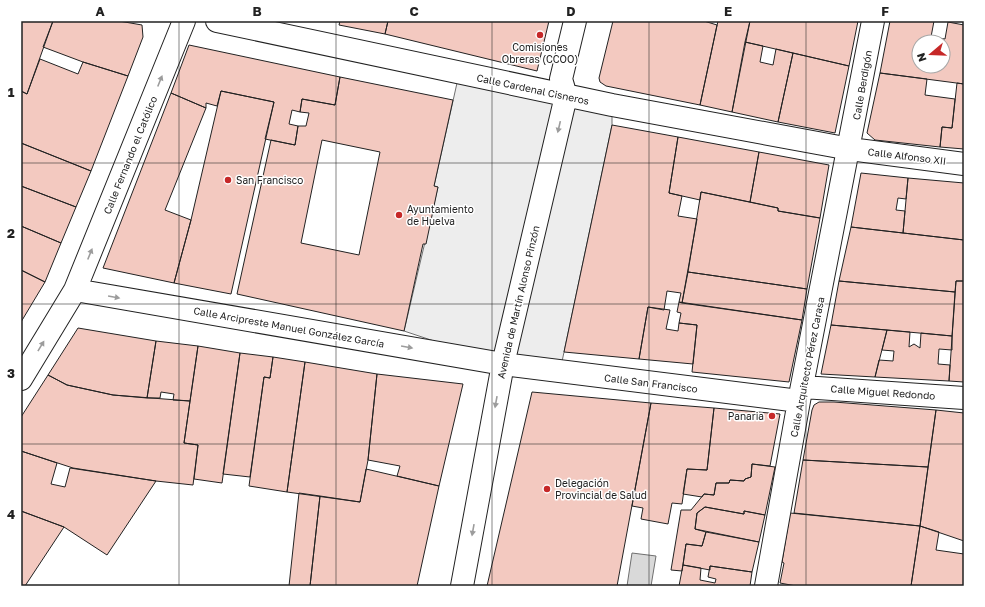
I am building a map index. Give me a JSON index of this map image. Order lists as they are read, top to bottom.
{
  "streets": {
    "street": [
      "Calle Berdigón",
      "Calle Cardenal Cisneros",
      "Calle Fernando el Católico",
      "Calle Alfonso XII",
      "Avenida de Martín Alonso Pinzón",
      "Calle Arcipreste Manuel González García",
      "Calle Arquitecto Pérez Carasa",
      "Calle San Francisco",
      "Calle Miguel Redondo"
    ]
  },
  "crossings": [
    ["Calle Berdigón", "Calle Cardenal Cisneros"],
    ["Calle Berdigón", "Calle Alfonso XII"],
    ["Calle Berdigón", "Calle Arquitecto Pérez Carasa"],
    ["Calle Cardenal Cisneros", "Calle Alfonso XII"],
    ["Calle Cardenal Cisneros", "Avenida de Martín Alonso Pinzón"],
    ["Calle Cardenal Cisneros", "Calle Arquitecto Pérez Carasa"],
    ["Calle Fernando el Católico", "Calle Arcipreste Manuel González García"],
    ["Calle Alfonso XII", "Calle Arquitecto Pérez Carasa"],
    ["Avenida de Martín Alonso Pinzón", "Calle Arcipreste Manuel González García"],
    ["Avenida de Martín Alonso Pinzón", "Calle San Francisco"],
    ["Calle Arcipreste Manuel González García", "Calle San Francisco"],
    ["Calle Arquitecto Pérez Carasa", "Calle San Francisco"],
    ["Calle Arquitecto Pérez Carasa", "Calle Miguel Redondo"],
    ["Calle San Francisco", "Calle Miguel Redondo"]
  ],
  "one_way": ["Calle Fernando el Católico", "Avenida de Martín Alonso Pinzón", "Calle Arcipreste Manuel González García"],
  "places": [
    "Comisiones Obreras (CCOO)",
    "San Francisco",
    "Ayuntamiento de Huelva",
    "Panaria",
    "Delegación Provincial de Salud"
  ],
  "north": "left",
  "grid": {
    "columns": [
      "A",
      "B",
      "C",
      "D",
      "E",
      "F"
    ],
    "rows": [
      "1",
      "2",
      "3",
      "4"
    ]
  }
}
